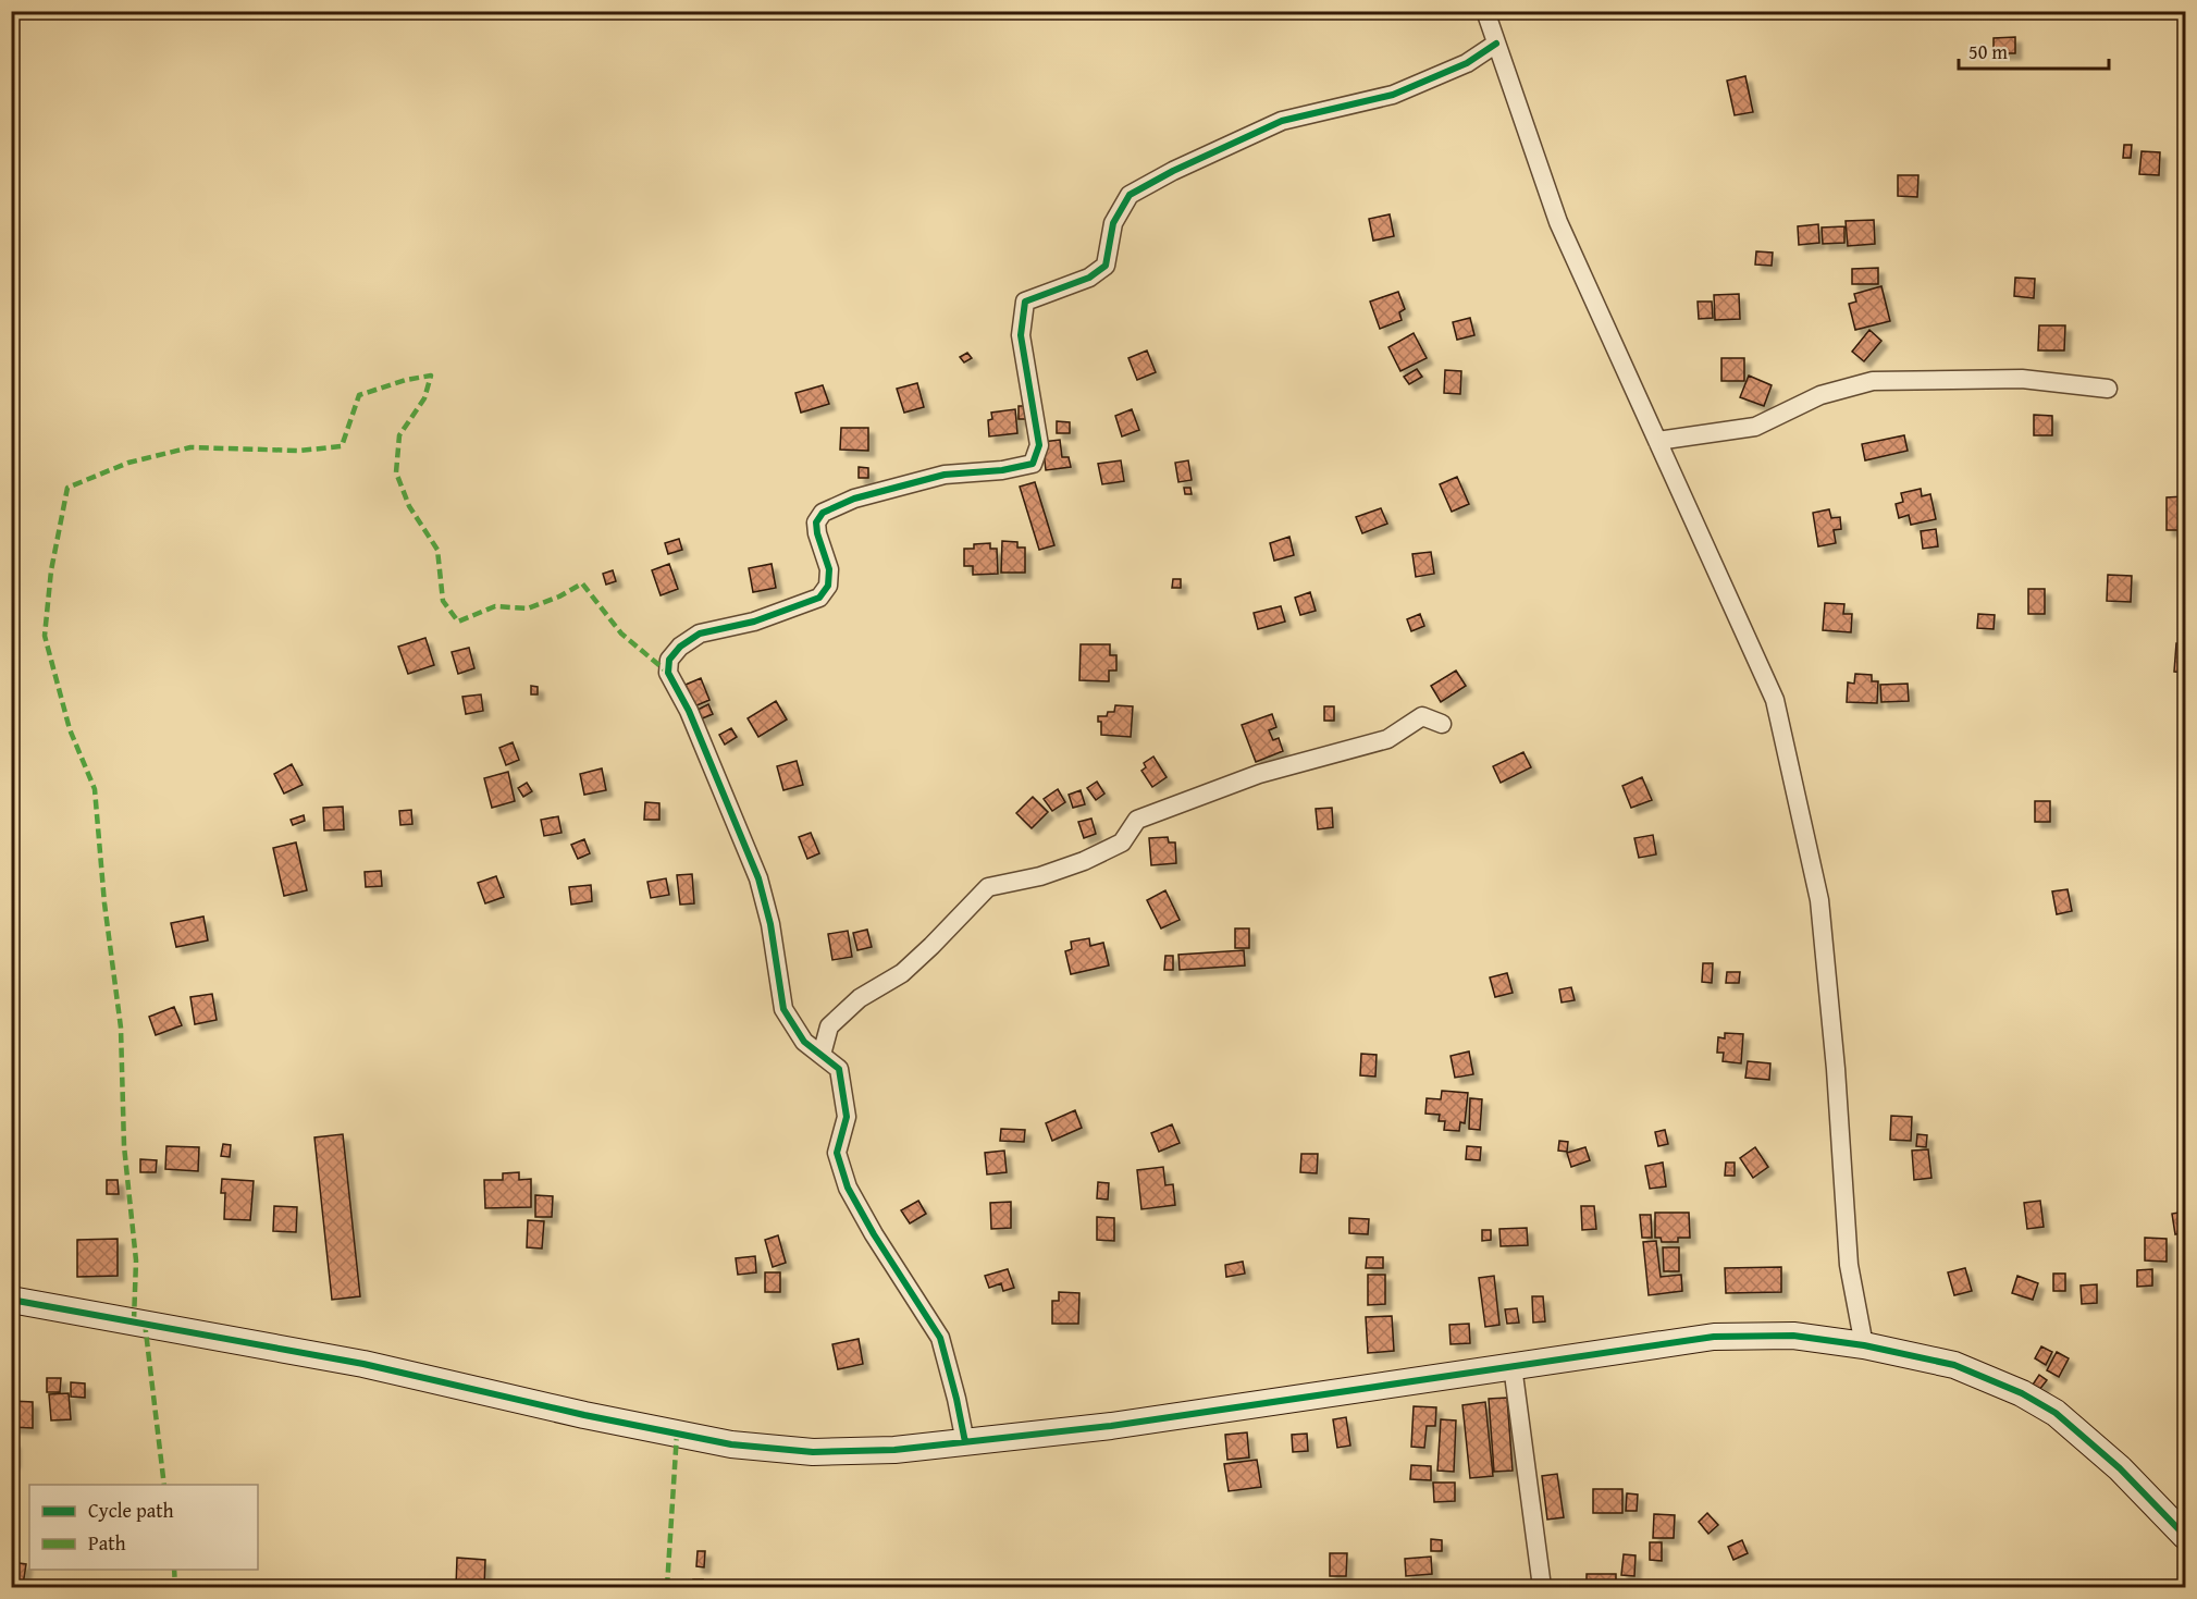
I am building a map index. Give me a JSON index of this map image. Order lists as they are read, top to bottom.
{
  "legend": ["Cycle path", "Path"],
  "scale_bar": "50 m"
}
